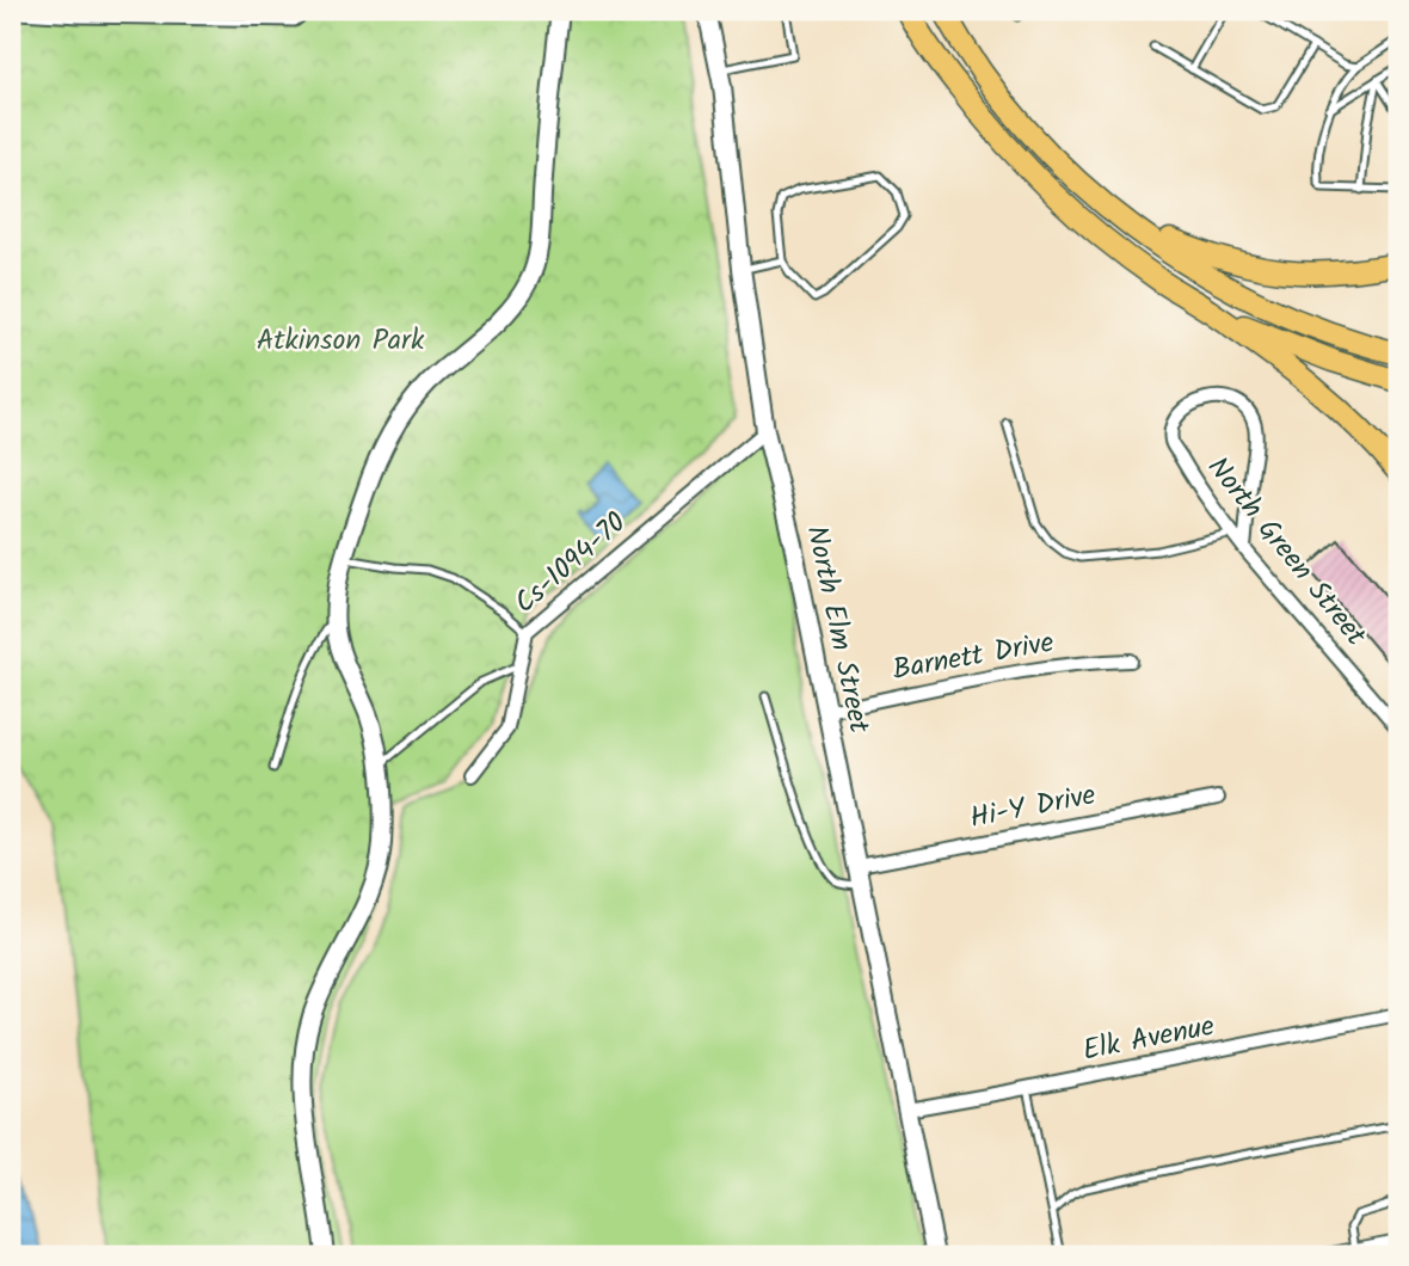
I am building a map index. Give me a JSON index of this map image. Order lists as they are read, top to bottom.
{
  "streets": {
    "street": [
      "North Green Street",
      "Cs-1094-70",
      "North Elm Street",
      "Barnett Drive",
      "Hi-Y Drive",
      "Elk Avenue"
    ]
  },
  "crossings": [
    ["Cs-1094-70", "North Elm Street"],
    ["North Elm Street", "Barnett Drive"],
    ["North Elm Street", "Hi-Y Drive"],
    ["North Elm Street", "Elk Avenue"]
  ],
  "parks": ["Atkinson Park"]
}
